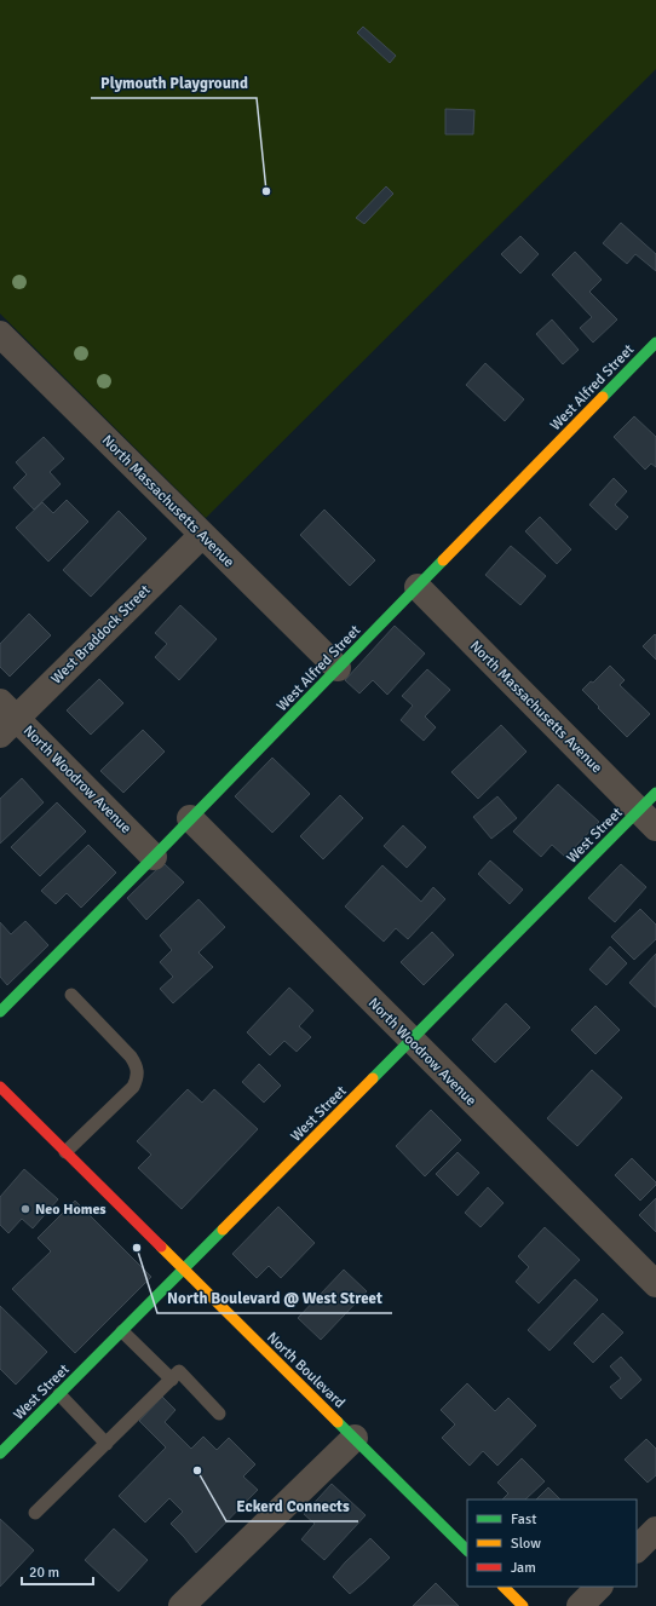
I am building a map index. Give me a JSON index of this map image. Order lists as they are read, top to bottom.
{
  "streets": {
    "street": [
      "West Alfred Street",
      "North Massachusetts Avenue",
      "West Braddock Street",
      "North Woodrow Avenue",
      "West Street",
      "North Boulevard"
    ]
  },
  "crossings": [
    ["West Alfred Street", "North Massachusetts Avenue"],
    ["West Alfred Street", "North Woodrow Avenue"],
    ["North Massachusetts Avenue", "West Braddock Street"],
    ["North Massachusetts Avenue", "West Street"],
    ["West Braddock Street", "North Woodrow Avenue"],
    ["North Woodrow Avenue", "West Street"],
    ["West Street", "North Boulevard"]
  ],
  "places": [
    "Plymouth Playground",
    "Neo Homes",
    "North Boulevard @ West Street",
    "Eckerd Connects"
  ],
  "legend": ["Fast", "Slow", "Jam"],
  "scale_bar": "20 m"
}
